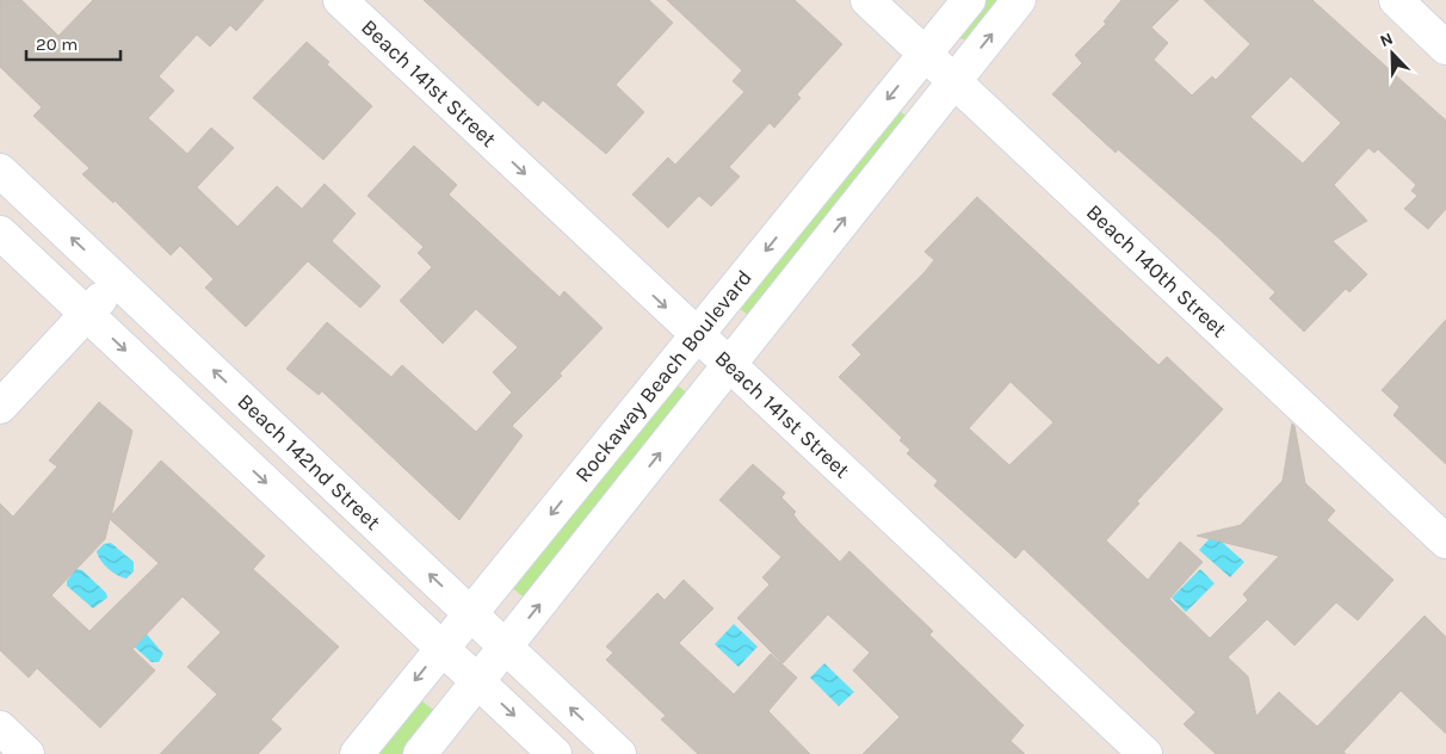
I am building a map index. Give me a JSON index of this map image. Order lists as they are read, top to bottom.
{
  "streets": {
    "street": [
      "Beach 141st Street",
      "Beach 140th Street",
      "Rockaway Beach Boulevard",
      "Beach 142nd Street"
    ]
  },
  "crossings": [
    ["Beach 141st Street", "Rockaway Beach Boulevard"],
    ["Beach 140th Street", "Rockaway Beach Boulevard"],
    ["Rockaway Beach Boulevard", "Beach 142nd Street"]
  ],
  "one_way": ["Beach 141st Street"],
  "scale_bar": "20 m",
  "north": "top left"
}
